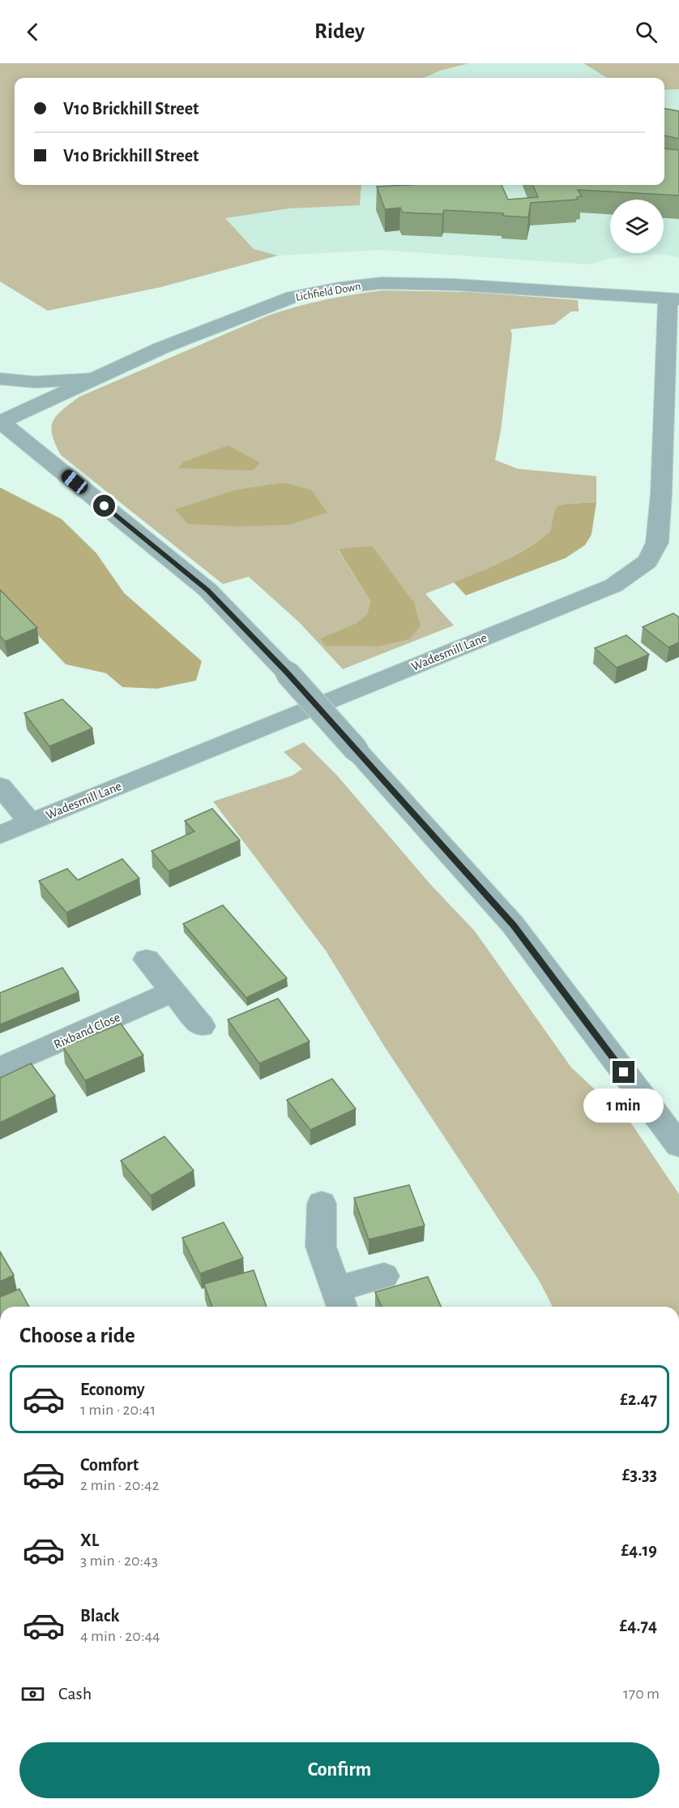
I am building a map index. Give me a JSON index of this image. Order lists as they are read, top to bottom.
{
  "streets": {
    "street": ["Lichfield Down", "Wadesmill Lane", "Rixband Close"]
  },
  "crossings": [
    ["Lichfield Down", "Wadesmill Lane"]
  ],
  "page": {
    "header": "Ridey",
    "banner": ["V10 Brickhill Street", "V10 Brickhill Street"],
    "bubble": "1 min",
    "heading": "Choose a ride",
    "list": [
      {
        "name": "Economy",
        "note": "1 min · 20:41",
        "value": "£2.47"
      },
      {
        "name": "Comfort",
        "note": "2 min · 20:42",
        "value": "£3.33"
      },
      {
        "name": "XL",
        "note": "3 min · 20:43",
        "value": "£4.19"
      },
      {
        "name": "Black",
        "note": "4 min · 20:44",
        "value": "£4.74"
      }
    ],
    "pay": ["Cash", "170 m"],
    "buttons": "Confirm"
  }
}
